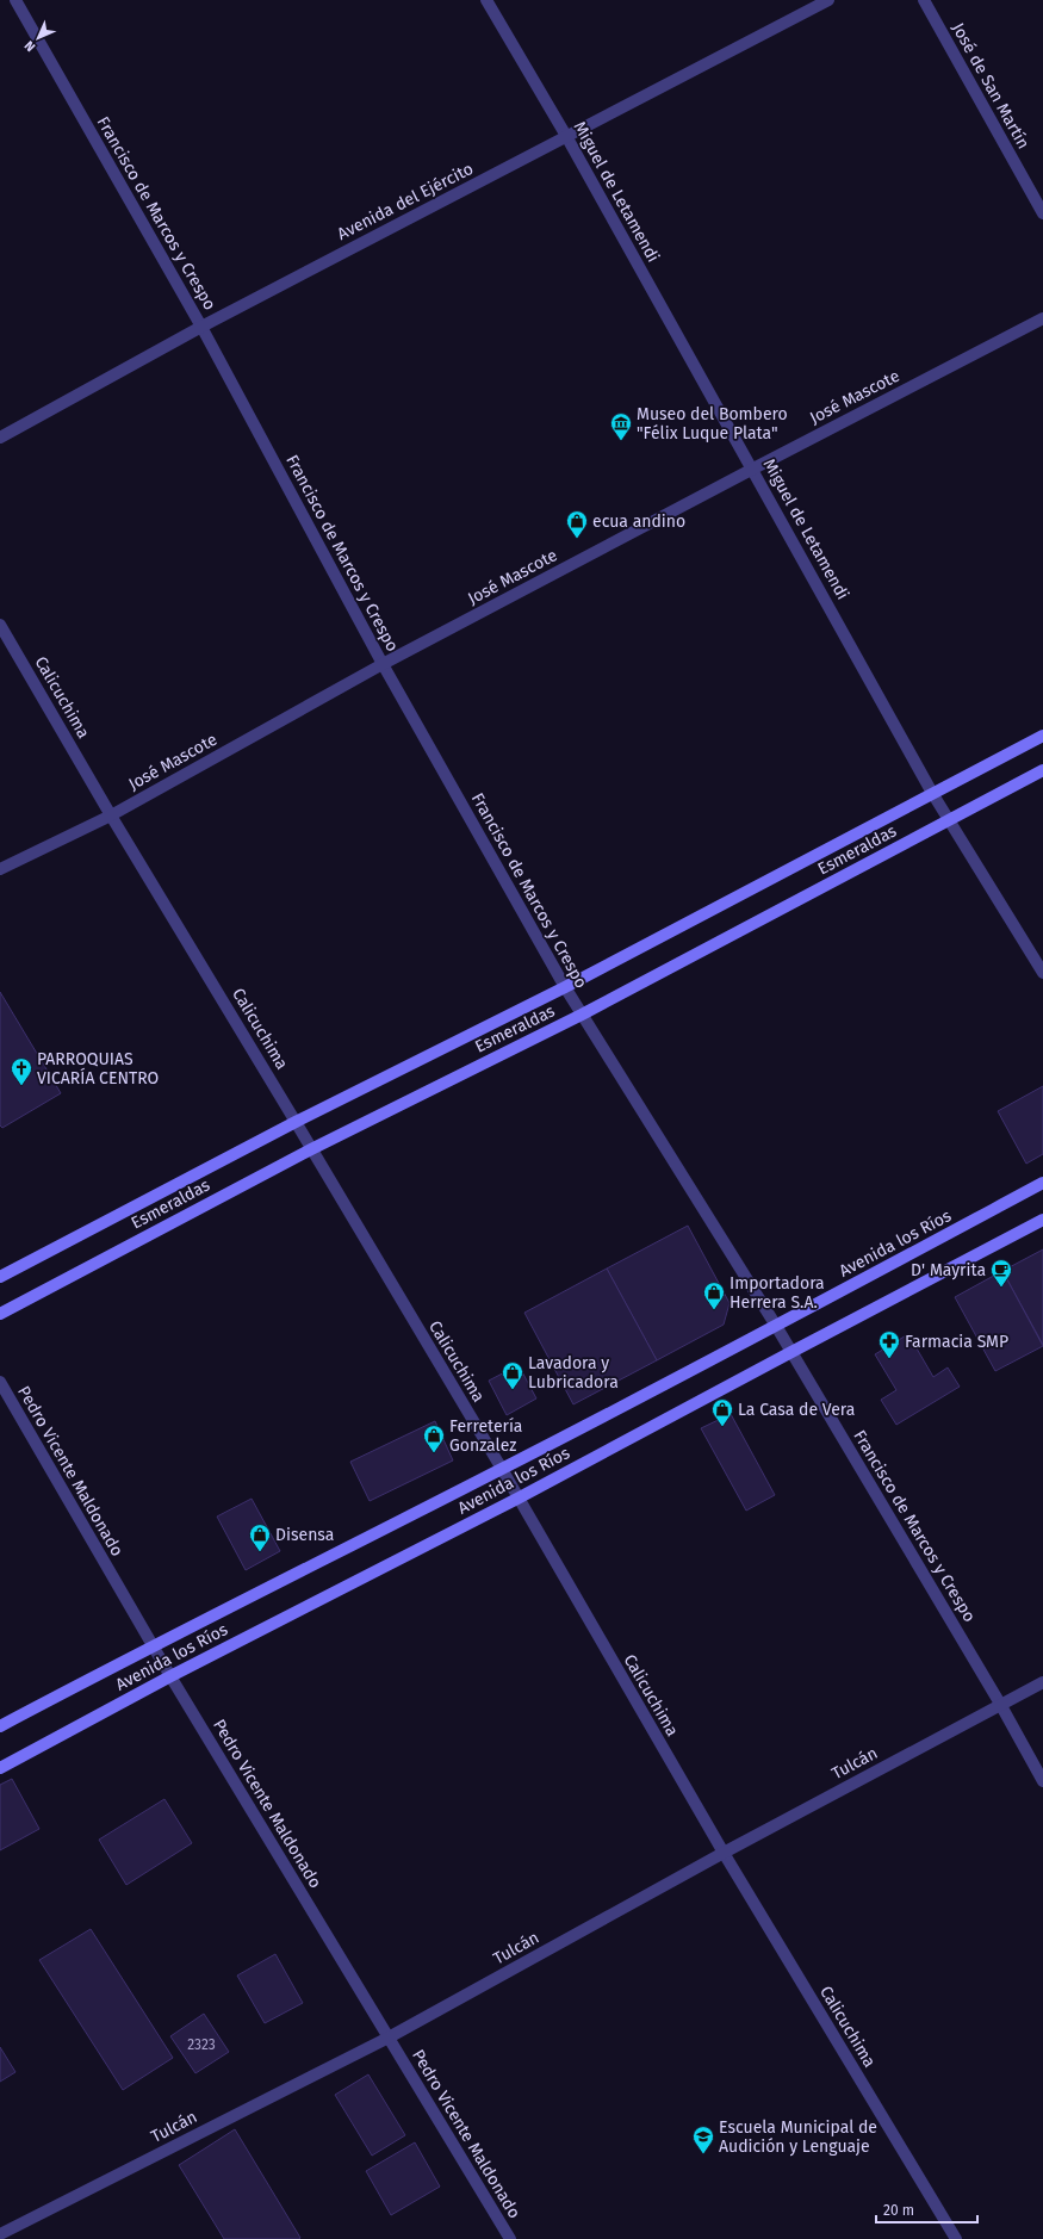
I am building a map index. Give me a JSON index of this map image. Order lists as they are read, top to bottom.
{
  "streets": {
    "main road": ["Esmeraldas", "Avenida los Ríos"],
    "street": [
      "José de San Martín",
      "Miguel de Letamendi",
      "Avenida del Ejército",
      "Francisco de Marcos y Crespo",
      "José Mascote",
      "Calicuchima",
      "Pedro Vicente Maldonado",
      "Tulcán"
    ]
  },
  "crossings": [
    ["Miguel de Letamendi", "Avenida del Ejército"],
    ["Miguel de Letamendi", "José Mascote"],
    ["Miguel de Letamendi", "Esmeraldas"],
    ["Avenida del Ejército", "Francisco de Marcos y Crespo"],
    ["Francisco de Marcos y Crespo", "José Mascote"],
    ["Francisco de Marcos y Crespo", "Esmeraldas"],
    ["Francisco de Marcos y Crespo", "Avenida los Ríos"],
    ["Francisco de Marcos y Crespo", "Tulcán"],
    ["José Mascote", "Calicuchima"],
    ["Calicuchima", "Esmeraldas"],
    ["Calicuchima", "Avenida los Ríos"],
    ["Calicuchima", "Tulcán"],
    ["Avenida los Ríos", "Pedro Vicente Maldonado"],
    ["Pedro Vicente Maldonado", "Tulcán"]
  ],
  "places": {
    "museum": ["Museo del Bombero \"Félix Luque Plata\""],
    "shop": [
      "ecua andino",
      "Importadora Herrera S.A.",
      "Lavadora y Lubricadora",
      "La Casa de Vera",
      "Ferretería Gonzalez",
      "Disensa"
    ],
    "church": ["PARROQUIAS VICARÍA CENTRO"],
    "cafe": ["D' Mayrita"],
    "pharmacy": ["Farmacia SMP"],
    "school or university": ["Escuela Municipal de Audición y Lenguaje"]
  },
  "house_numbers": ["2323"],
  "scale_bar": "20 m",
  "north": "bottom left"
}
